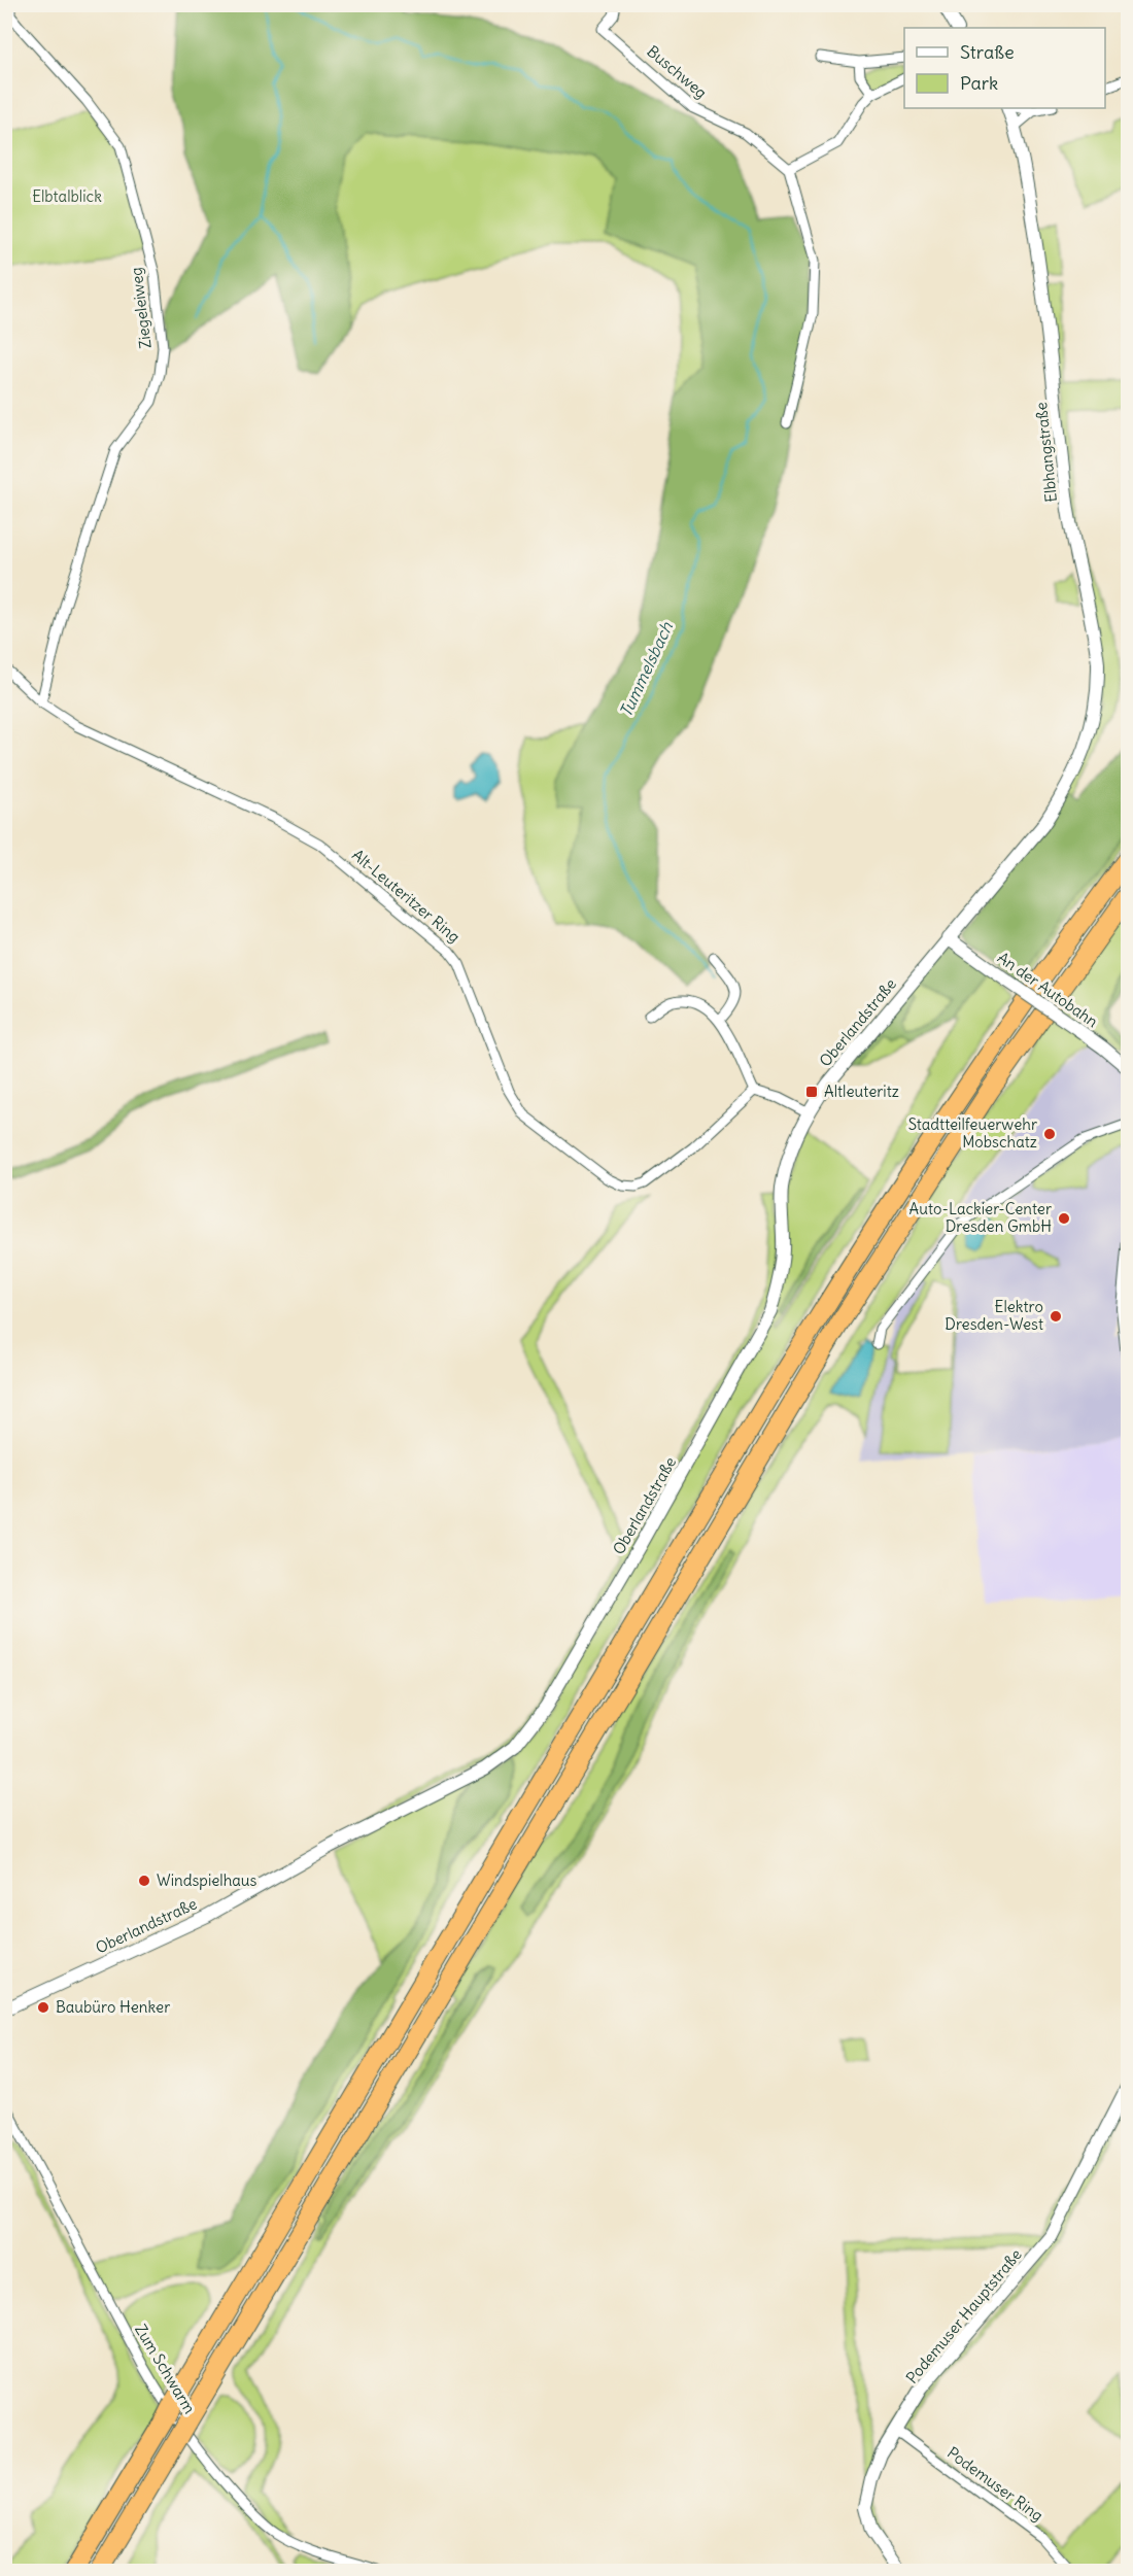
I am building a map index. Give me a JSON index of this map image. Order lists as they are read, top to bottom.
{
  "streets": {
    "street": [
      "Buschweg",
      "Ziegeleiweg",
      "Elbhangstraße",
      "Alt-Leuteritzer Ring",
      "An der Autobahn",
      "Oberlandstraße",
      "Podemuser Hauptstraße",
      "Zum Schwarm",
      "Podemuser Ring"
    ]
  },
  "crossings": [
    ["Ziegeleiweg", "Alt-Leuteritzer Ring"],
    ["Elbhangstraße", "Oberlandstraße"],
    ["An der Autobahn", "Oberlandstraße"],
    ["Podemuser Hauptstraße", "Podemuser Ring"]
  ],
  "water": ["Tummelsbach"],
  "parks": ["Elbtalblick"],
  "places": {
    "transit": ["Altleuteritz"],
    "other": [
      "Stadtteilfeuerwehr Mobschatz",
      "Auto-Lackier-Center Dresden GmbH",
      "Elektro Dresden-West",
      "Windspielhaus",
      "Baubüro Henker"
    ]
  },
  "legend": ["Straße", "Park"]
}
